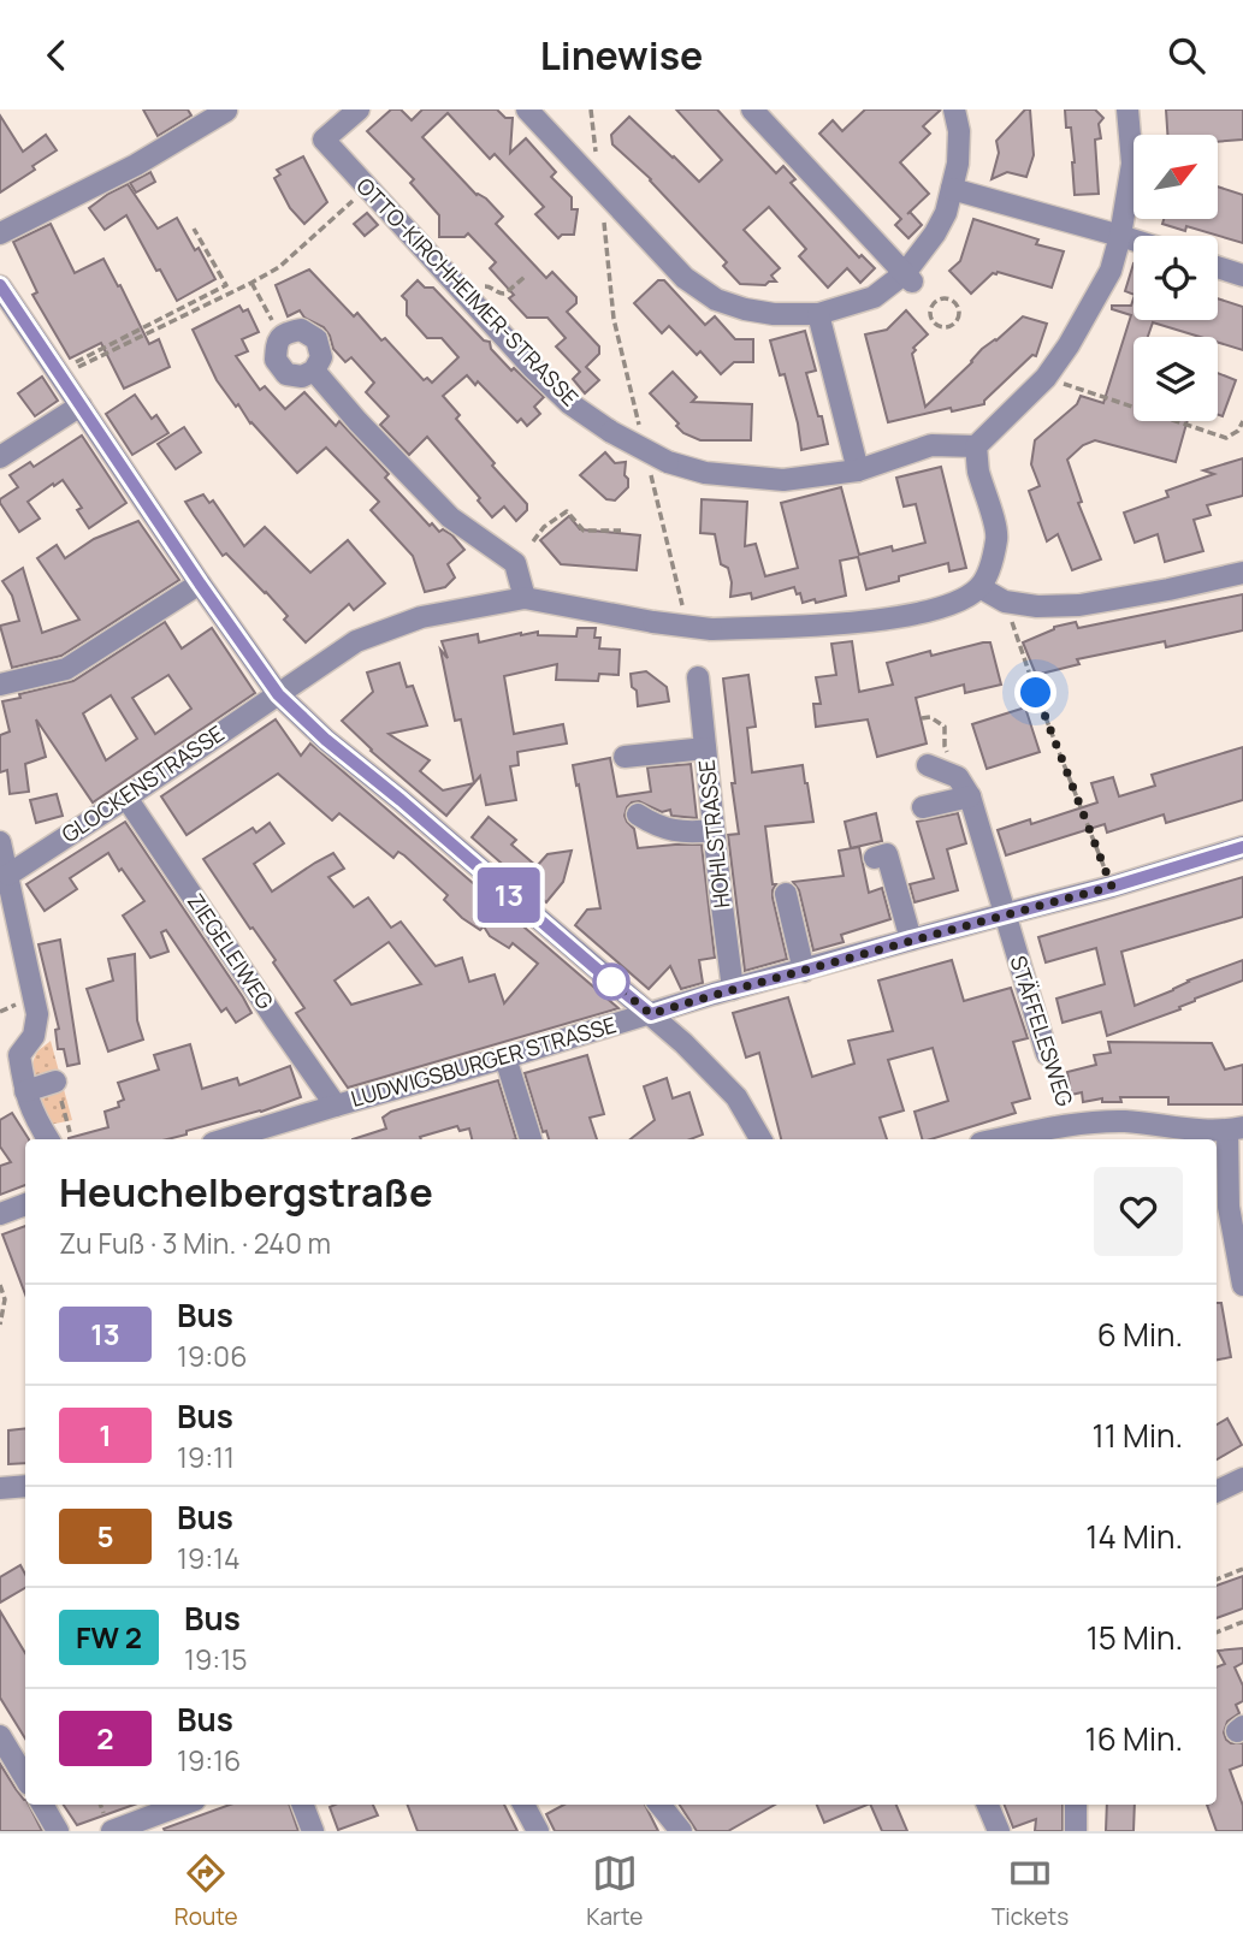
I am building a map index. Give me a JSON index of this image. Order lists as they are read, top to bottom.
{
  "streets": {
    "street": [
      "OTTO-KIRCHHEIMER-STRASSE",
      "GLOCKENSTRASSE",
      "HOHLSTRASSE",
      "ZIEGELEIWEG",
      "STÄFFELESWEG",
      "LUDWIGSBURGER STRASSE"
    ]
  },
  "crossings": [
    ["GLOCKENSTRASSE", "ZIEGELEIWEG"],
    ["HOHLSTRASSE", "LUDWIGSBURGER STRASSE"],
    ["ZIEGELEIWEG", "LUDWIGSBURGER STRASSE"],
    ["STÄFFELESWEG", "LUDWIGSBURGER STRASSE"]
  ],
  "lines": ["bus line 13"],
  "north": "top right",
  "page": {
    "header": "Linewise",
    "on_map": "13",
    "heading": ["Heuchelbergstraße", "Zu Fuß · 3 Min. · 240 m"],
    "list": [
      {
        "mark": "13",
        "name": "Bus",
        "note": "19:06",
        "value": "6 Min."
      },
      {
        "mark": "1",
        "name": "Bus",
        "note": "19:11",
        "value": "11 Min."
      },
      {
        "mark": "5",
        "name": "Bus",
        "note": "19:14",
        "value": "14 Min."
      },
      {
        "mark": "FW 2",
        "name": "Bus",
        "note": "19:15",
        "value": "15 Min."
      },
      {
        "mark": "2",
        "name": "Bus",
        "note": "19:16",
        "value": "16 Min."
      }
    ],
    "tabs": ["Route", "Karte", "Tickets"]
  }
}
